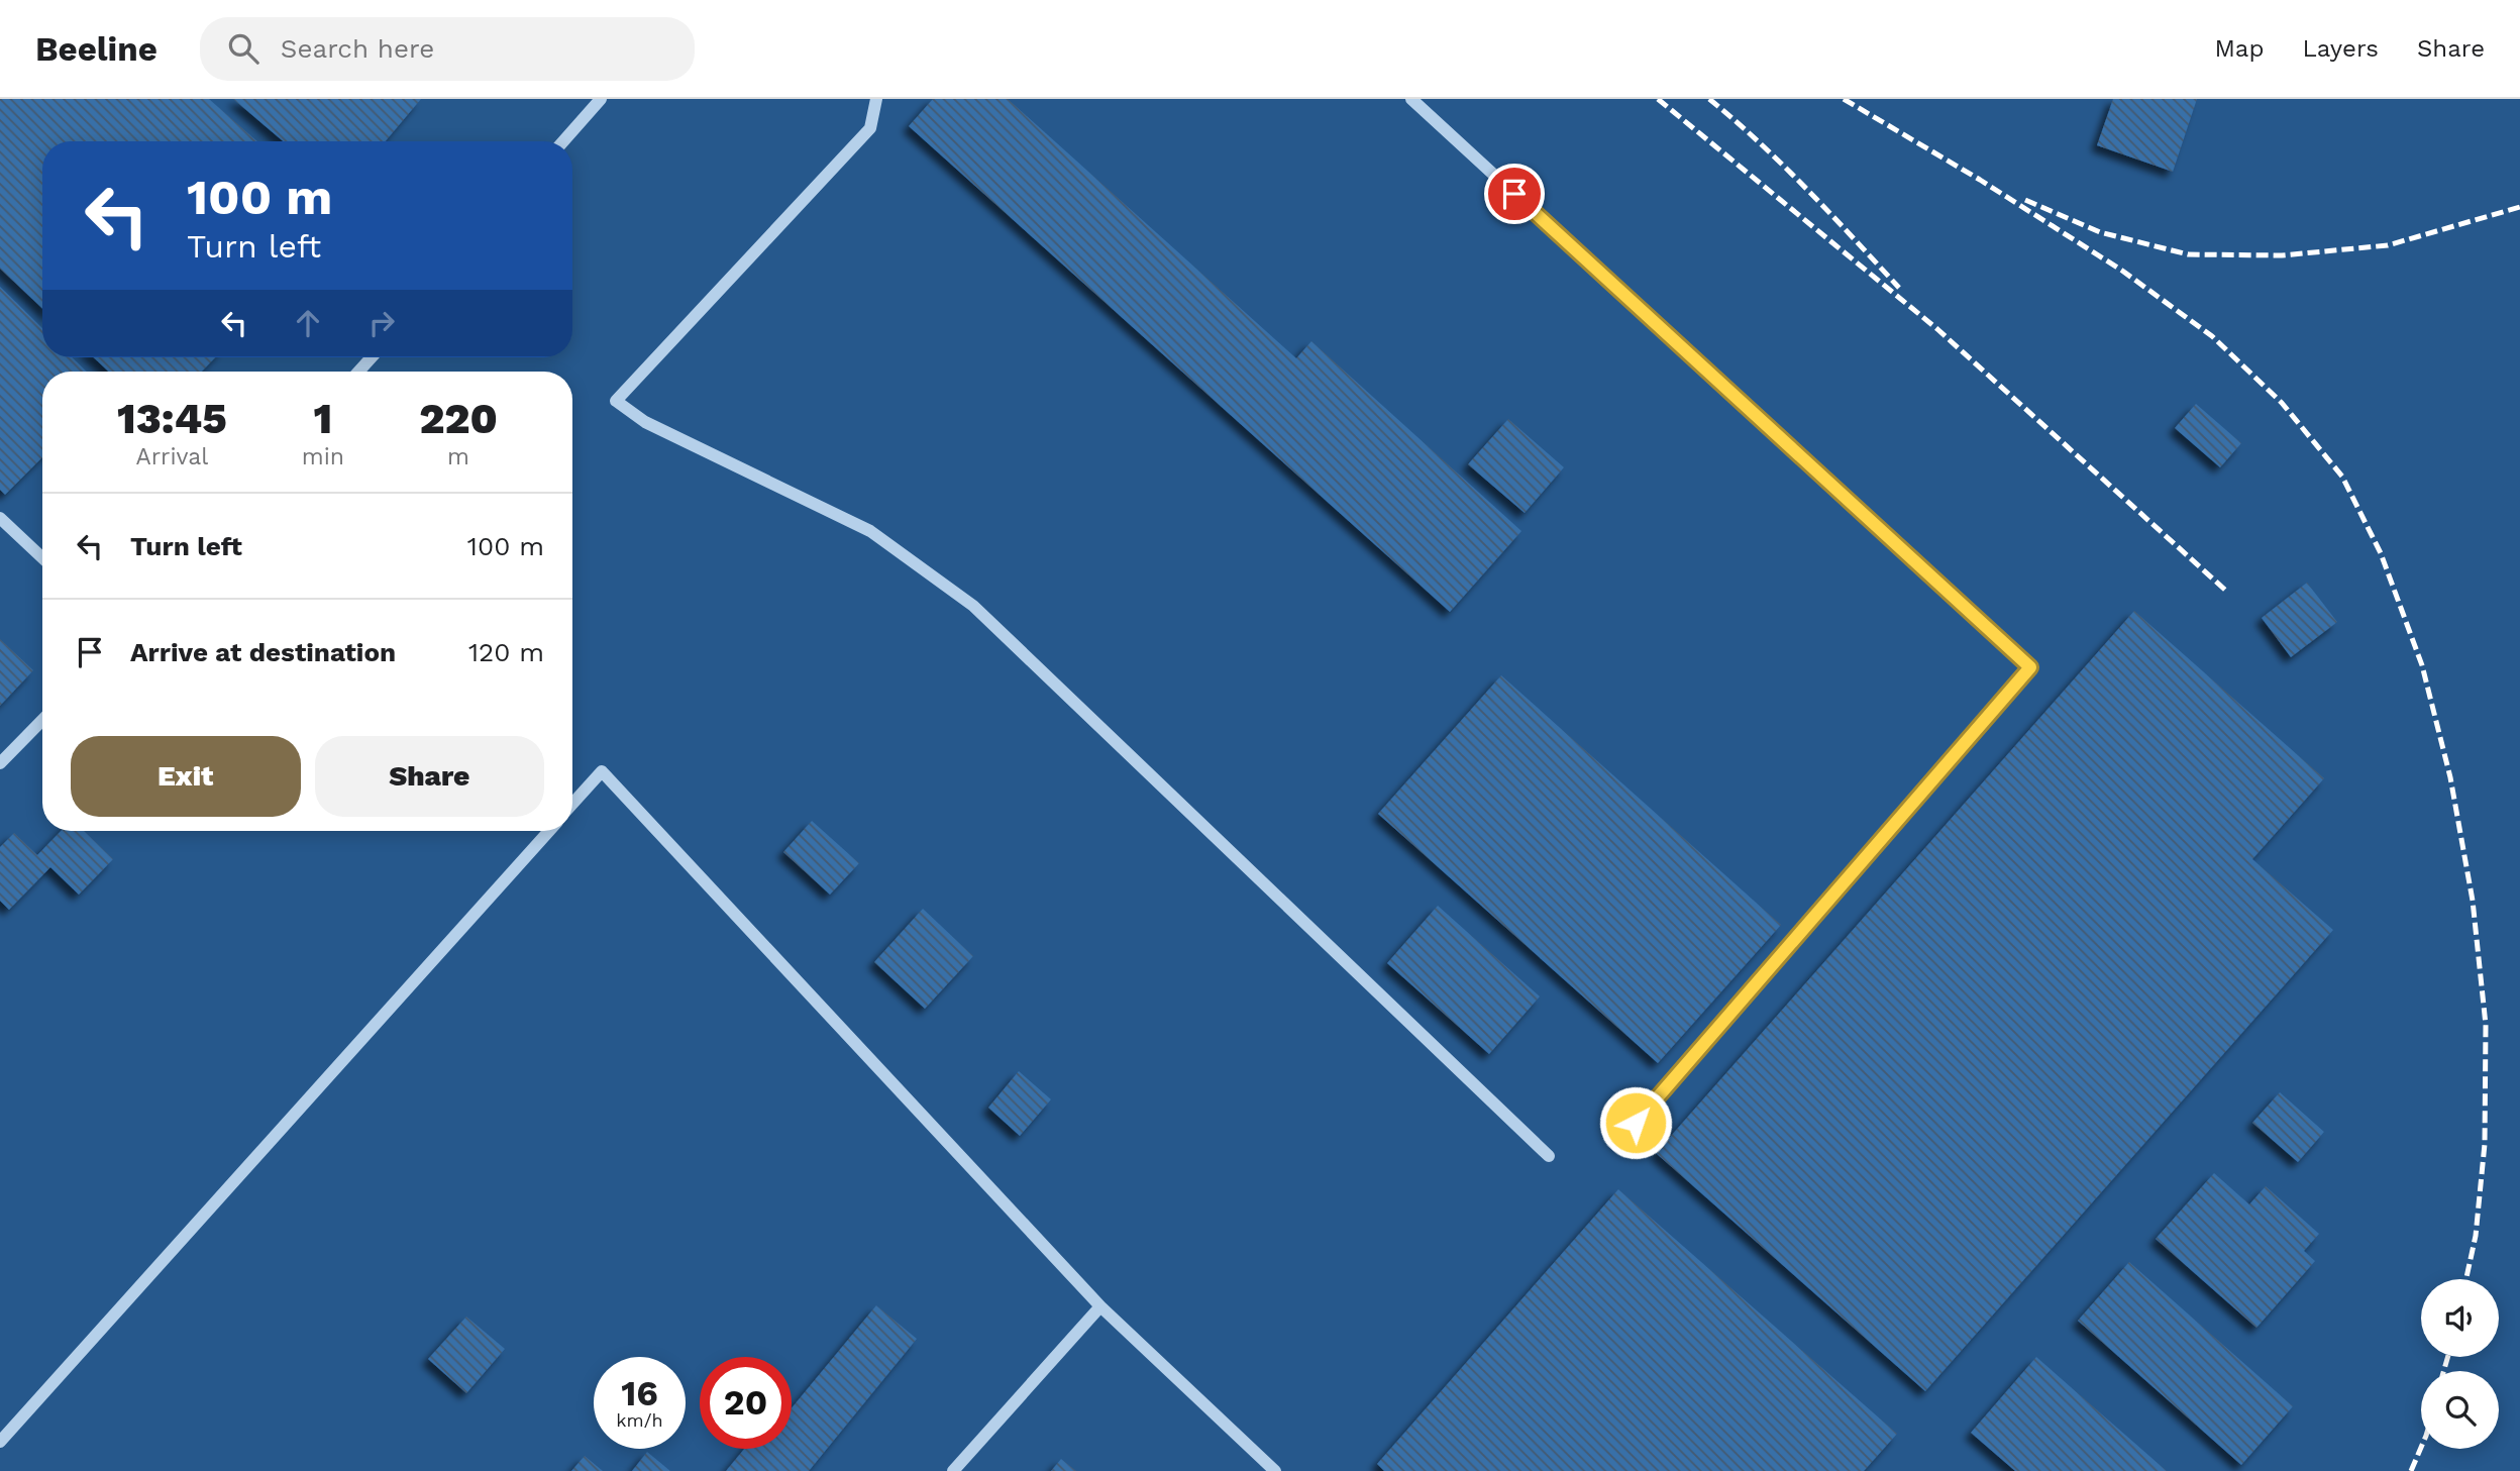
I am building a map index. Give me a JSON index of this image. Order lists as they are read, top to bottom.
{
  "page": {
    "header": "Beeline",
    "search": "Search here",
    "nav": ["Map", "Layers", "Share"],
    "turn": ["100 m", "Turn left"],
    "eta": [
      "13:45",
      "Arrival",
      "1",
      "min",
      "220",
      "m"
    ],
    "list": [
      {
        "name": "Turn left",
        "value": "100 m"
      },
      {
        "name": "Arrive at destination",
        "value": "120 m"
      }
    ],
    "buttons": ["Exit", "Share"],
    "speed": "16 km/h",
    "limit": "20"
  }
}
